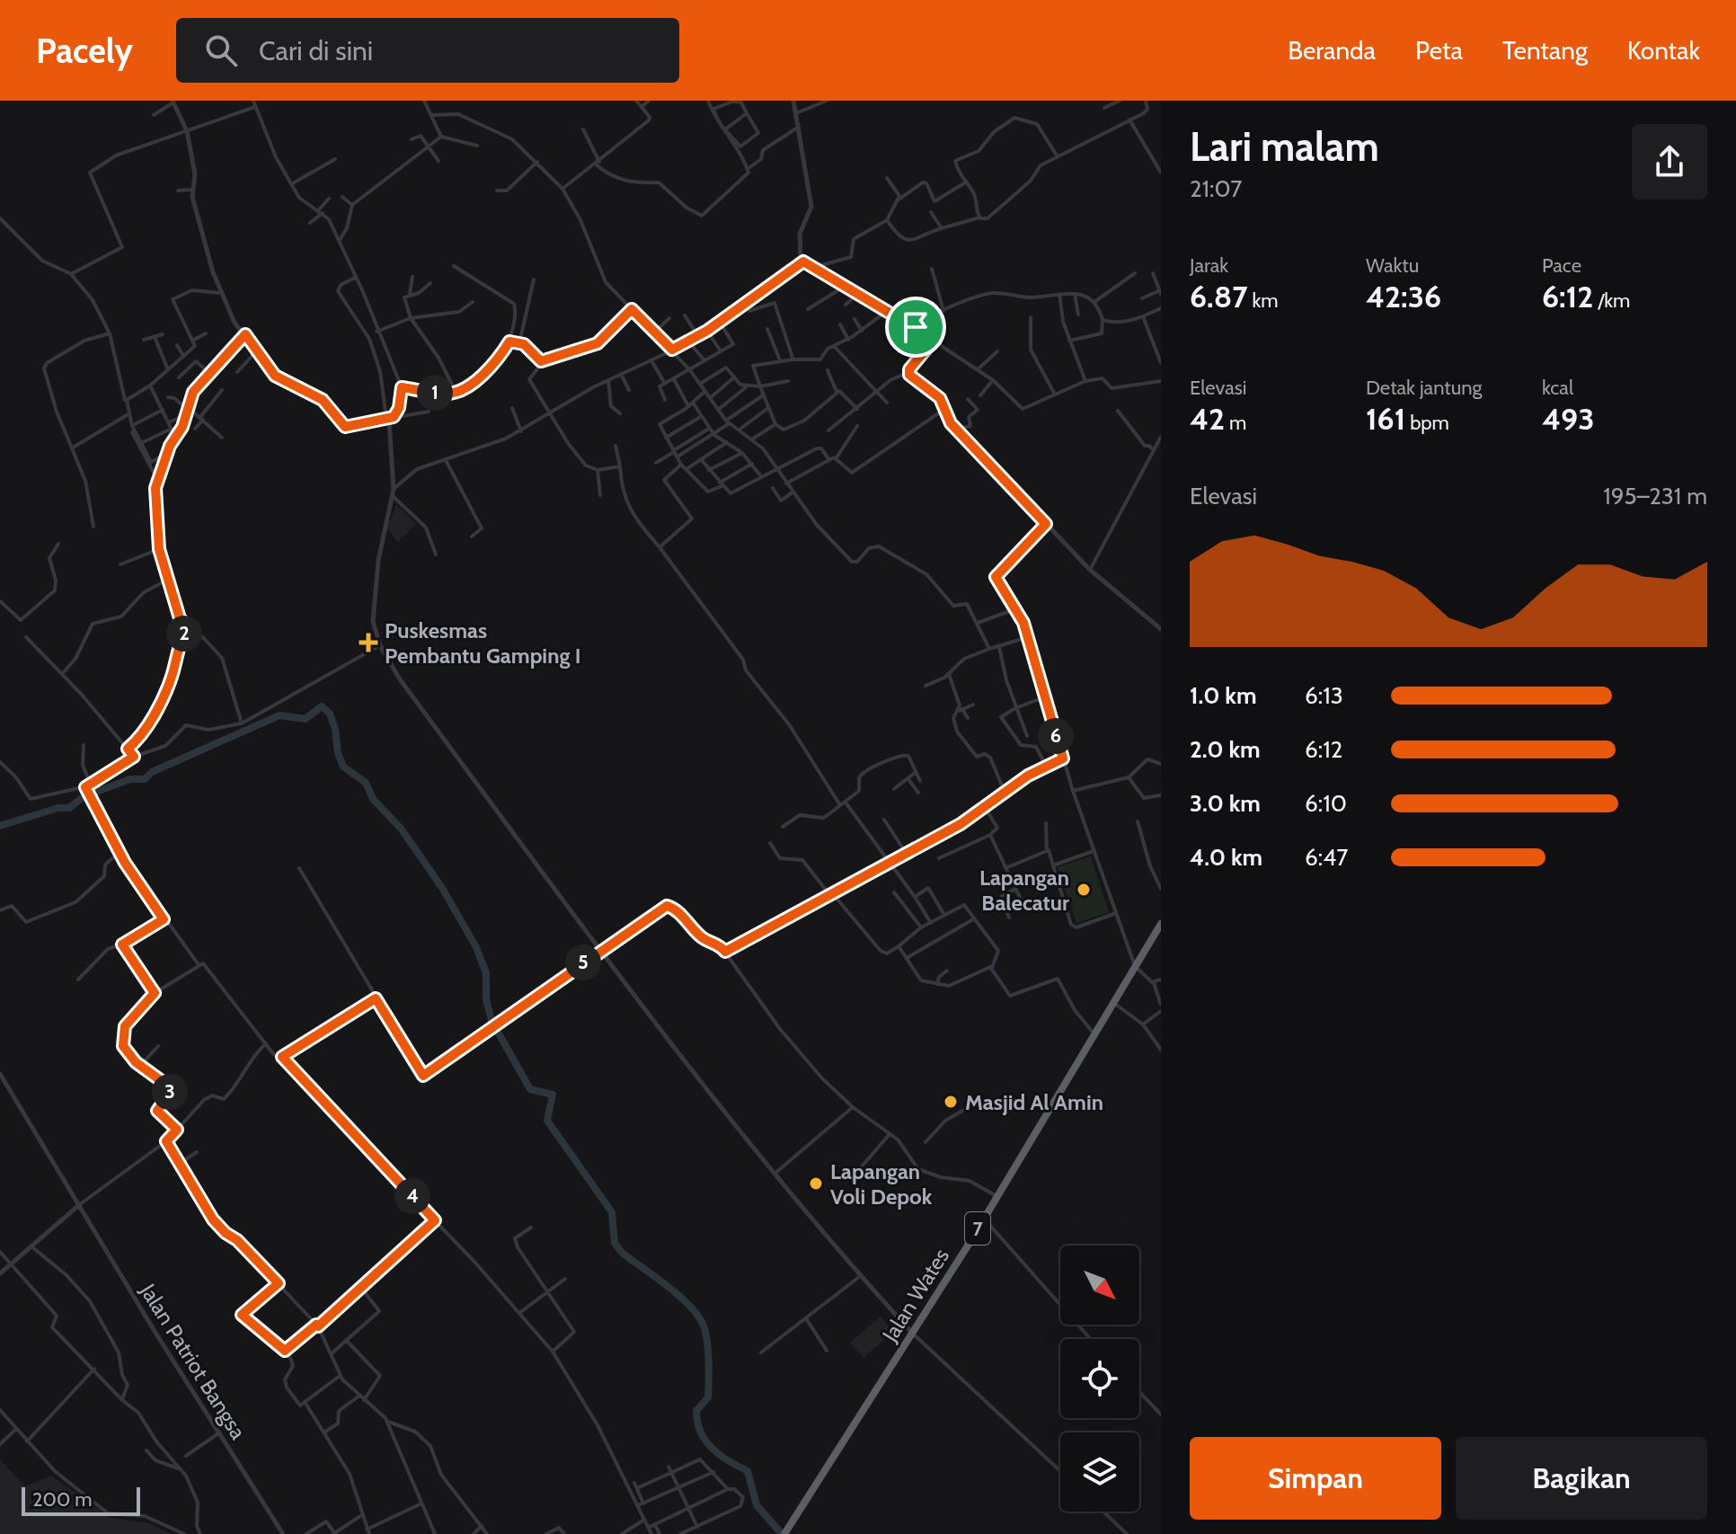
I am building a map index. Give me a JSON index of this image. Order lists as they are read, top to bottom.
{
  "streets": {
    "highway": ["7", "Jalan Wates"],
    "street": ["Jalan Patriot Bangsa"]
  },
  "places": {
    "health": ["Puskesmas Pembantu Gamping I"],
    "other": ["Lapangan Balecatur", "Masjid Al Amin", "Lapangan Voli Depok"]
  },
  "scale_bar": "200 m",
  "north": "bottom right",
  "page": {
    "header": "Pacely",
    "search": "Cari di sini",
    "nav": [
      "Beranda",
      "Peta",
      "Tentang",
      "Kontak"
    ],
    "heading": ["Lari malam", "21:07"],
    "stats": [
      ["Jarak", "6.87 km"],
      ["Waktu", "42:36"],
      ["Pace", "6:12 /km"],
      ["Elevasi", "42 m"],
      ["Detak jantung", "161 bpm"],
      ["kcal", "493"]
    ],
    "pins": [
      "1",
      "2",
      "6",
      "5",
      "3",
      "4"
    ],
    "chart": ["Elevasi", "195–231 m"],
    "list": [
      {
        "name": "1.0 km",
        "note": "6:13"
      },
      {
        "name": "2.0 km",
        "note": "6:12"
      },
      {
        "name": "3.0 km",
        "note": "6:10"
      },
      {
        "name": "4.0 km",
        "note": "6:47"
      }
    ],
    "buttons": ["Simpan", "Bagikan"],
    "scale": "200 m"
  }
}
